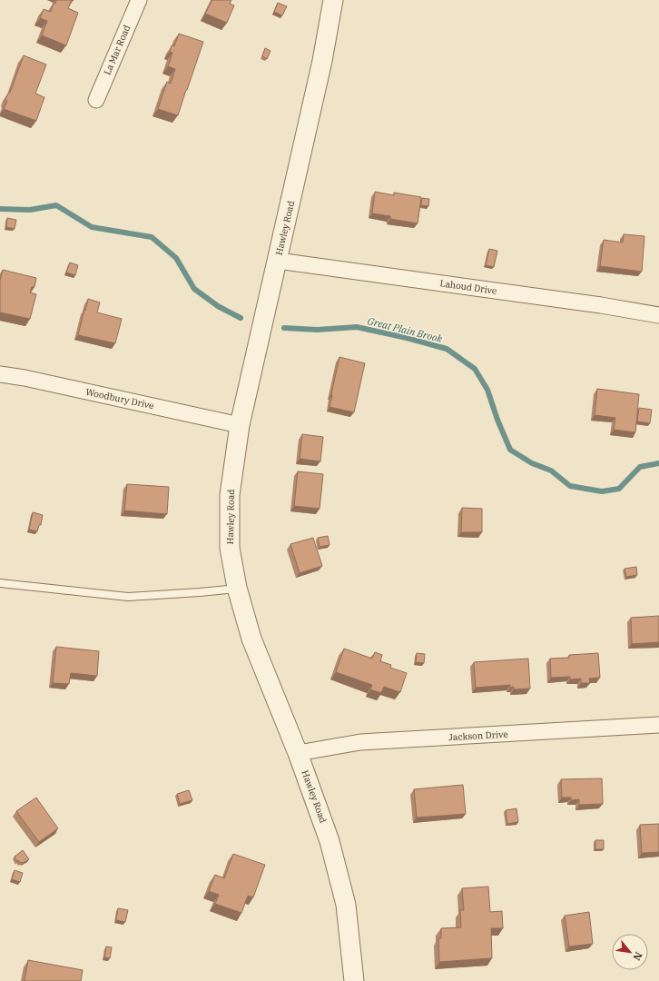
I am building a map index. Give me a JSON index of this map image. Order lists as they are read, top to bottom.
{
  "streets": {
    "street": [
      "La Mar Road",
      "Hawley Road",
      "Lahoud Drive",
      "Woodbury Drive",
      "Jackson Drive"
    ]
  },
  "crossings": [
    ["Hawley Road", "Lahoud Drive"],
    ["Hawley Road", "Woodbury Drive"],
    ["Hawley Road", "Jackson Drive"]
  ],
  "water": ["Great Plain Brook"],
  "north": "bottom right"
}
